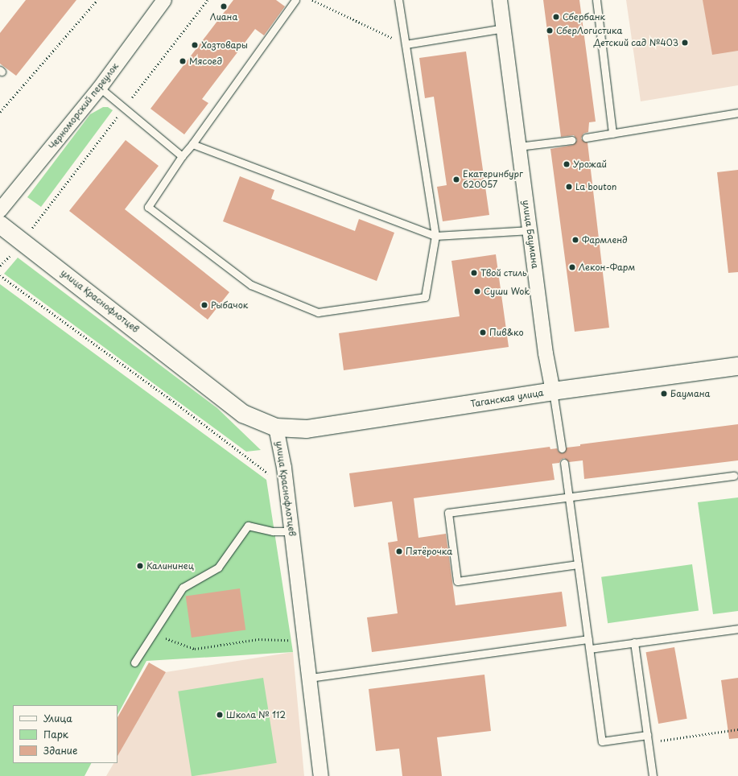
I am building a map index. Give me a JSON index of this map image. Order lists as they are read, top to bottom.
{
  "streets": {
    "main road": ["улица Краснофлотцев", "Таганская улица"],
    "street": ["Черноморский переулок", "улица Баумана"]
  },
  "crossings": [
    ["улица Баумана", "Таганская улица"],
    ["улица Краснофлотцев", "Таганская улица"]
  ],
  "places": [
    "Лиана",
    "Сбербанк",
    "СберЛогистика",
    "Детский сад №403",
    "Хозтовары",
    "Мясоед",
    "Урожай",
    "Екатеринбург 620057",
    "La bouton",
    "Фармленд",
    "Лекон-Фарм",
    "Твой стиль",
    "Суши Wok",
    "Рыбачок",
    "Пив&ко",
    "Баумана",
    "Пятёрочка",
    "Калининец",
    "Школа № 112"
  ],
  "legend": ["Улица", "Парк", "Здание"]
}
